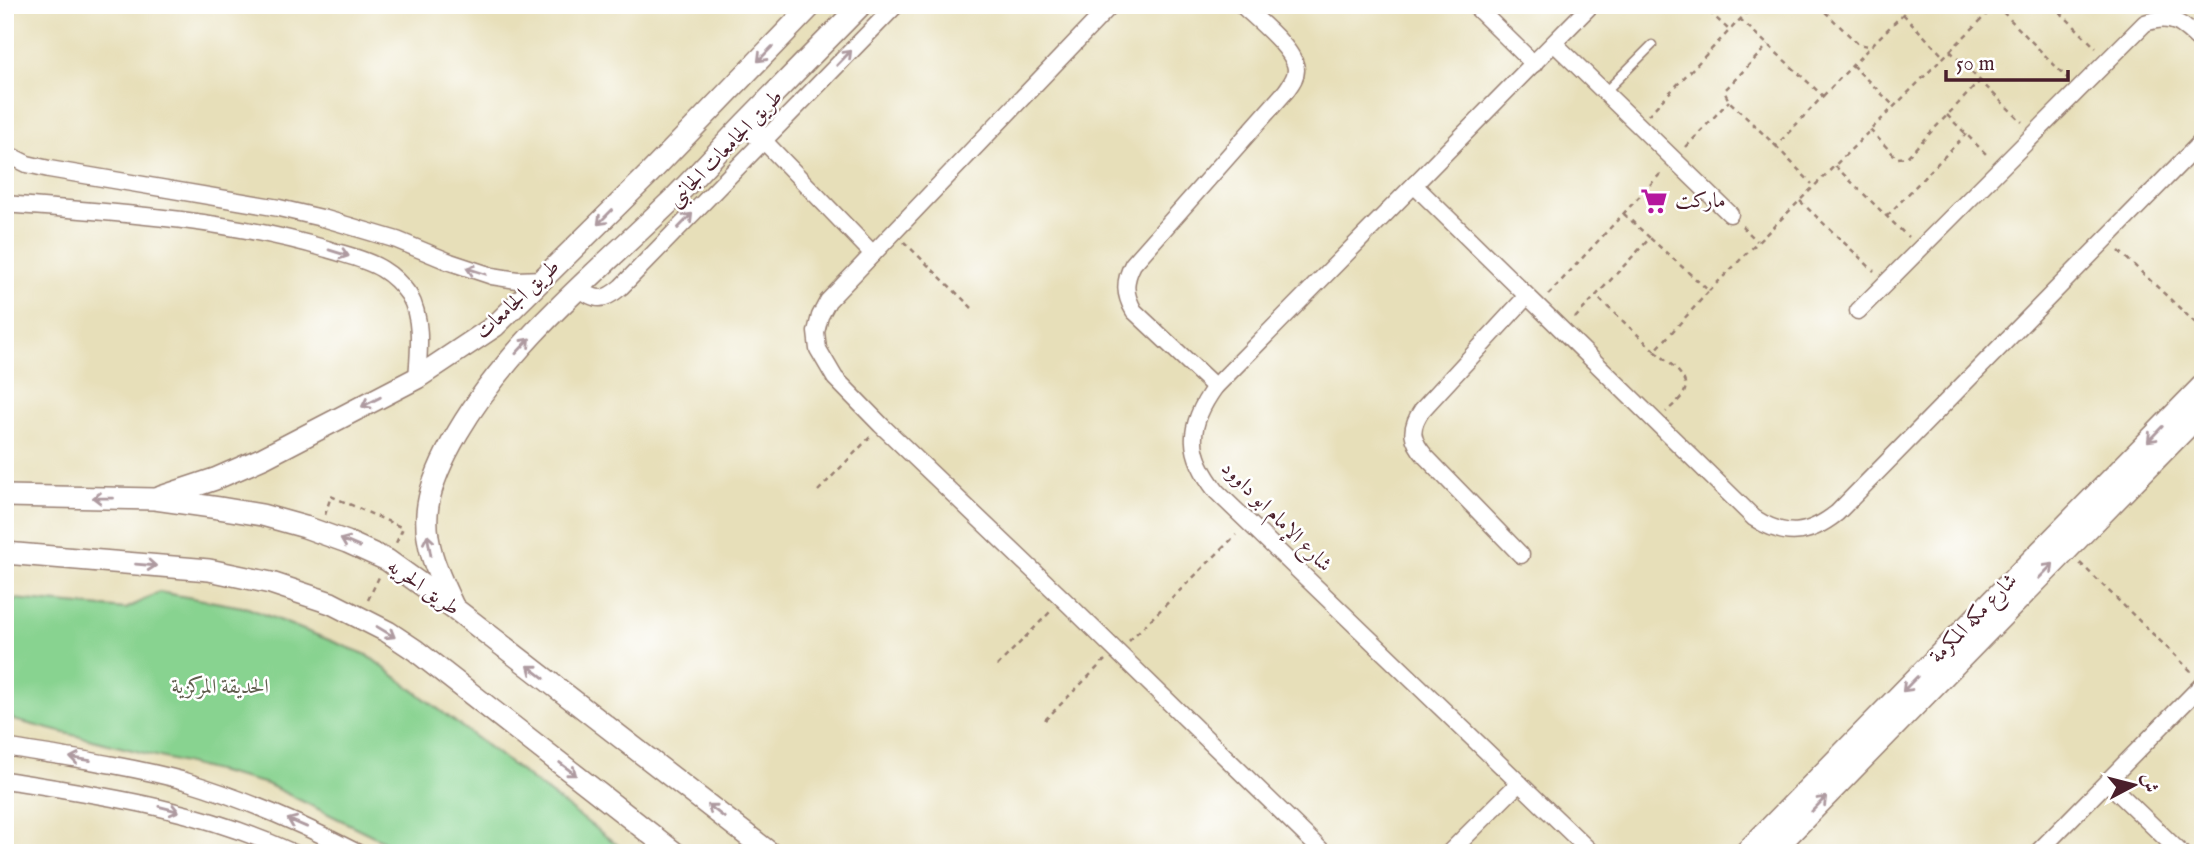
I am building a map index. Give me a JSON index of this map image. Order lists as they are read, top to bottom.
{
  "streets": {
    "main road": ["طريق الجامعات", "طريق الحريه", "شارع مكه المكرمة"],
    "street": ["طريق الجامعات الجانبى", "شارع الإمام ابو داوود"]
  },
  "crossings": [
    ["طريق الجامعات الجانبى", "طريق الجامعات"],
    ["طريق الجامعات", "طريق الحريه"]
  ],
  "one_way": ["طريق الجامعات الجانبى"],
  "parks": ["الحديقة المركزية"],
  "places": {
    "supermarket": ["ماركت"]
  },
  "scale_bar": "50 m",
  "north": "right"
}
